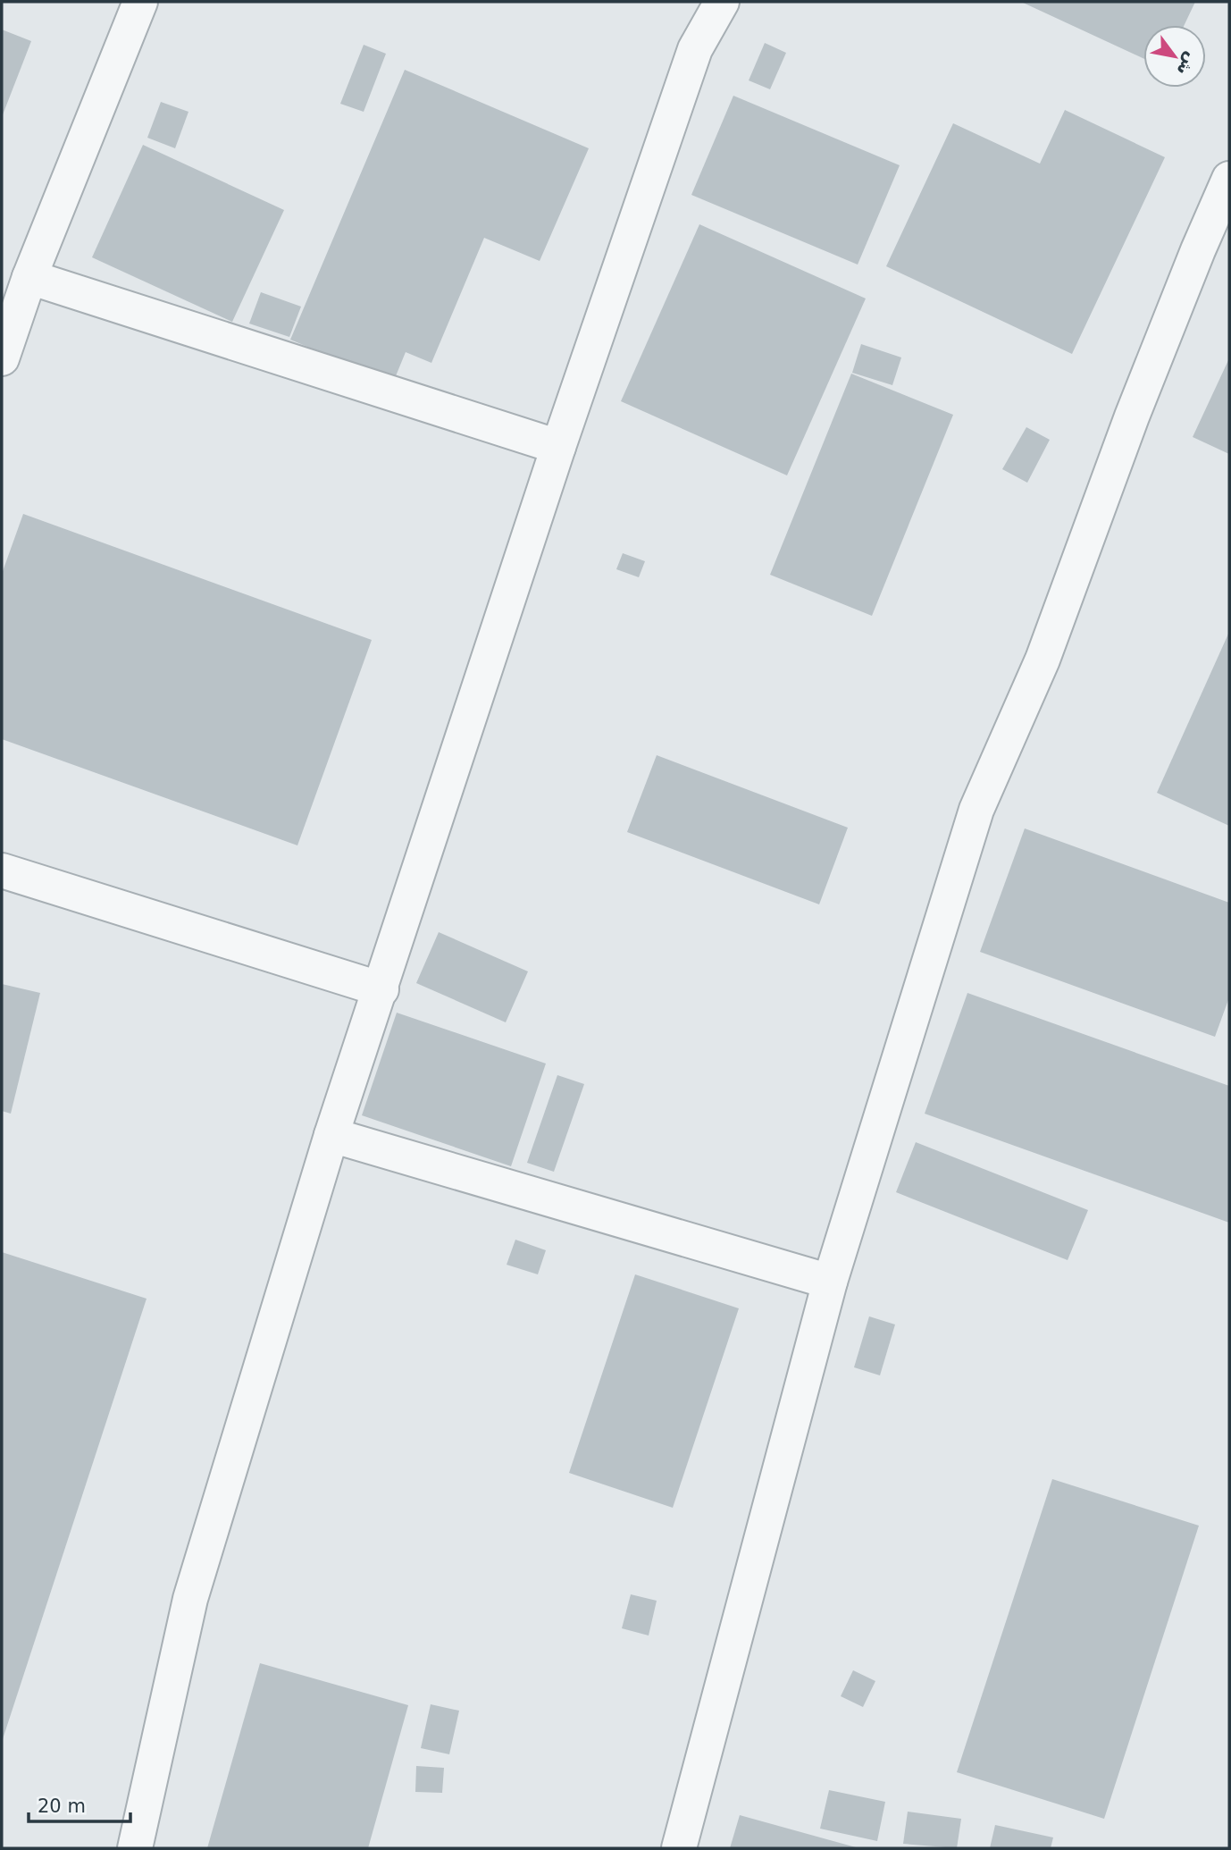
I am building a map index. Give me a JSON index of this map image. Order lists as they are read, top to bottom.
{
  "scale_bar": "20 m",
  "north": "bottom right"
}
